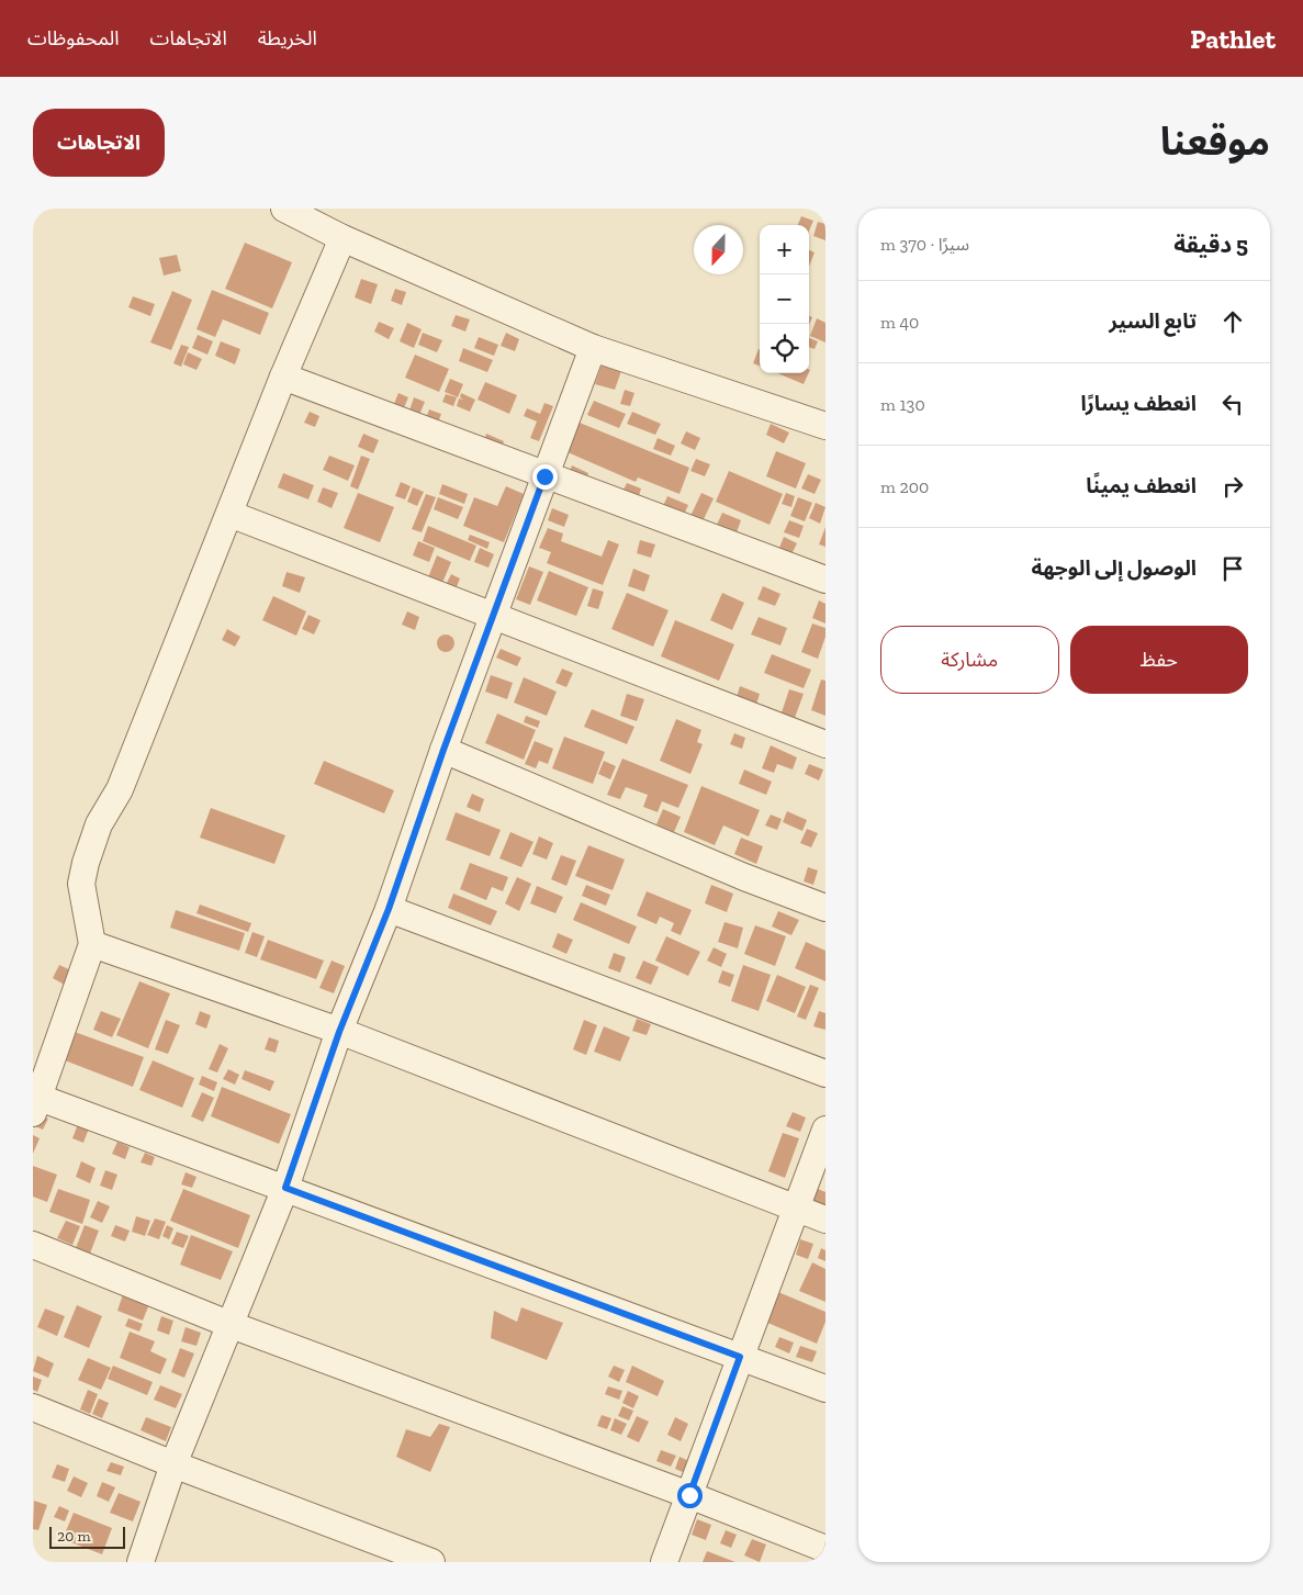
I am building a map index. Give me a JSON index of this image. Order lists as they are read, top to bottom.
{
  "scale_bar": "20 m",
  "north": "bottom",
  "page": {
    "header": "Pathlet",
    "nav": ["الخريطة", "الاتجاهات", "المحفوظات"],
    "title": "موقعنا",
    "buttons": [
      "الاتجاهات",
      ["حفظ", "مشاركة"]
    ],
    "heading": ["5 دقيقة", "سيرًا · 370 m"],
    "map_buttons": ["+", "−"],
    "list": [
      ["تابع السير", "40 m"],
      ["انعطف يسارًا", "130 m"],
      ["انعطف يمينًا", "200 m"],
      "الوصول إلى الوجهة"
    ],
    "scale": "20 m"
  }
}
